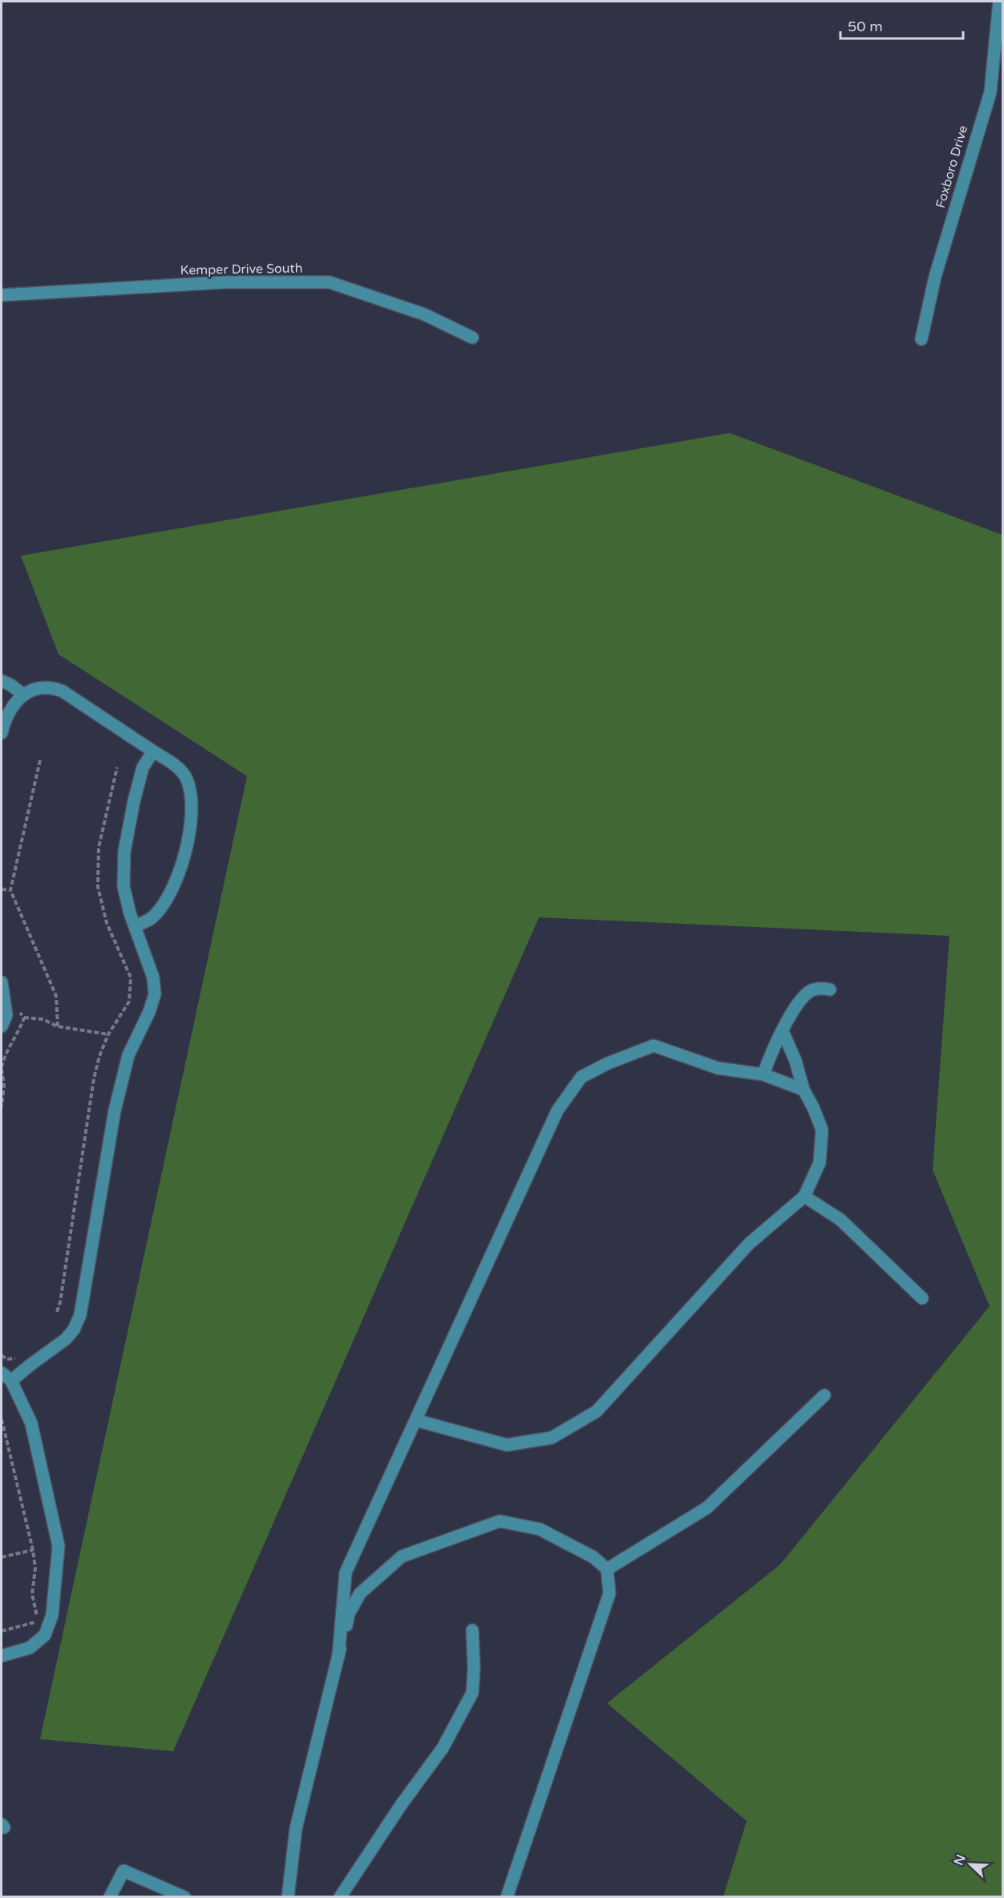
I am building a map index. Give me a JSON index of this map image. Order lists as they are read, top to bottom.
{
  "streets": {
    "street": ["Foxboro Drive", "Kemper Drive South"]
  },
  "scale_bar": "50 m",
  "north": "top left"
}
